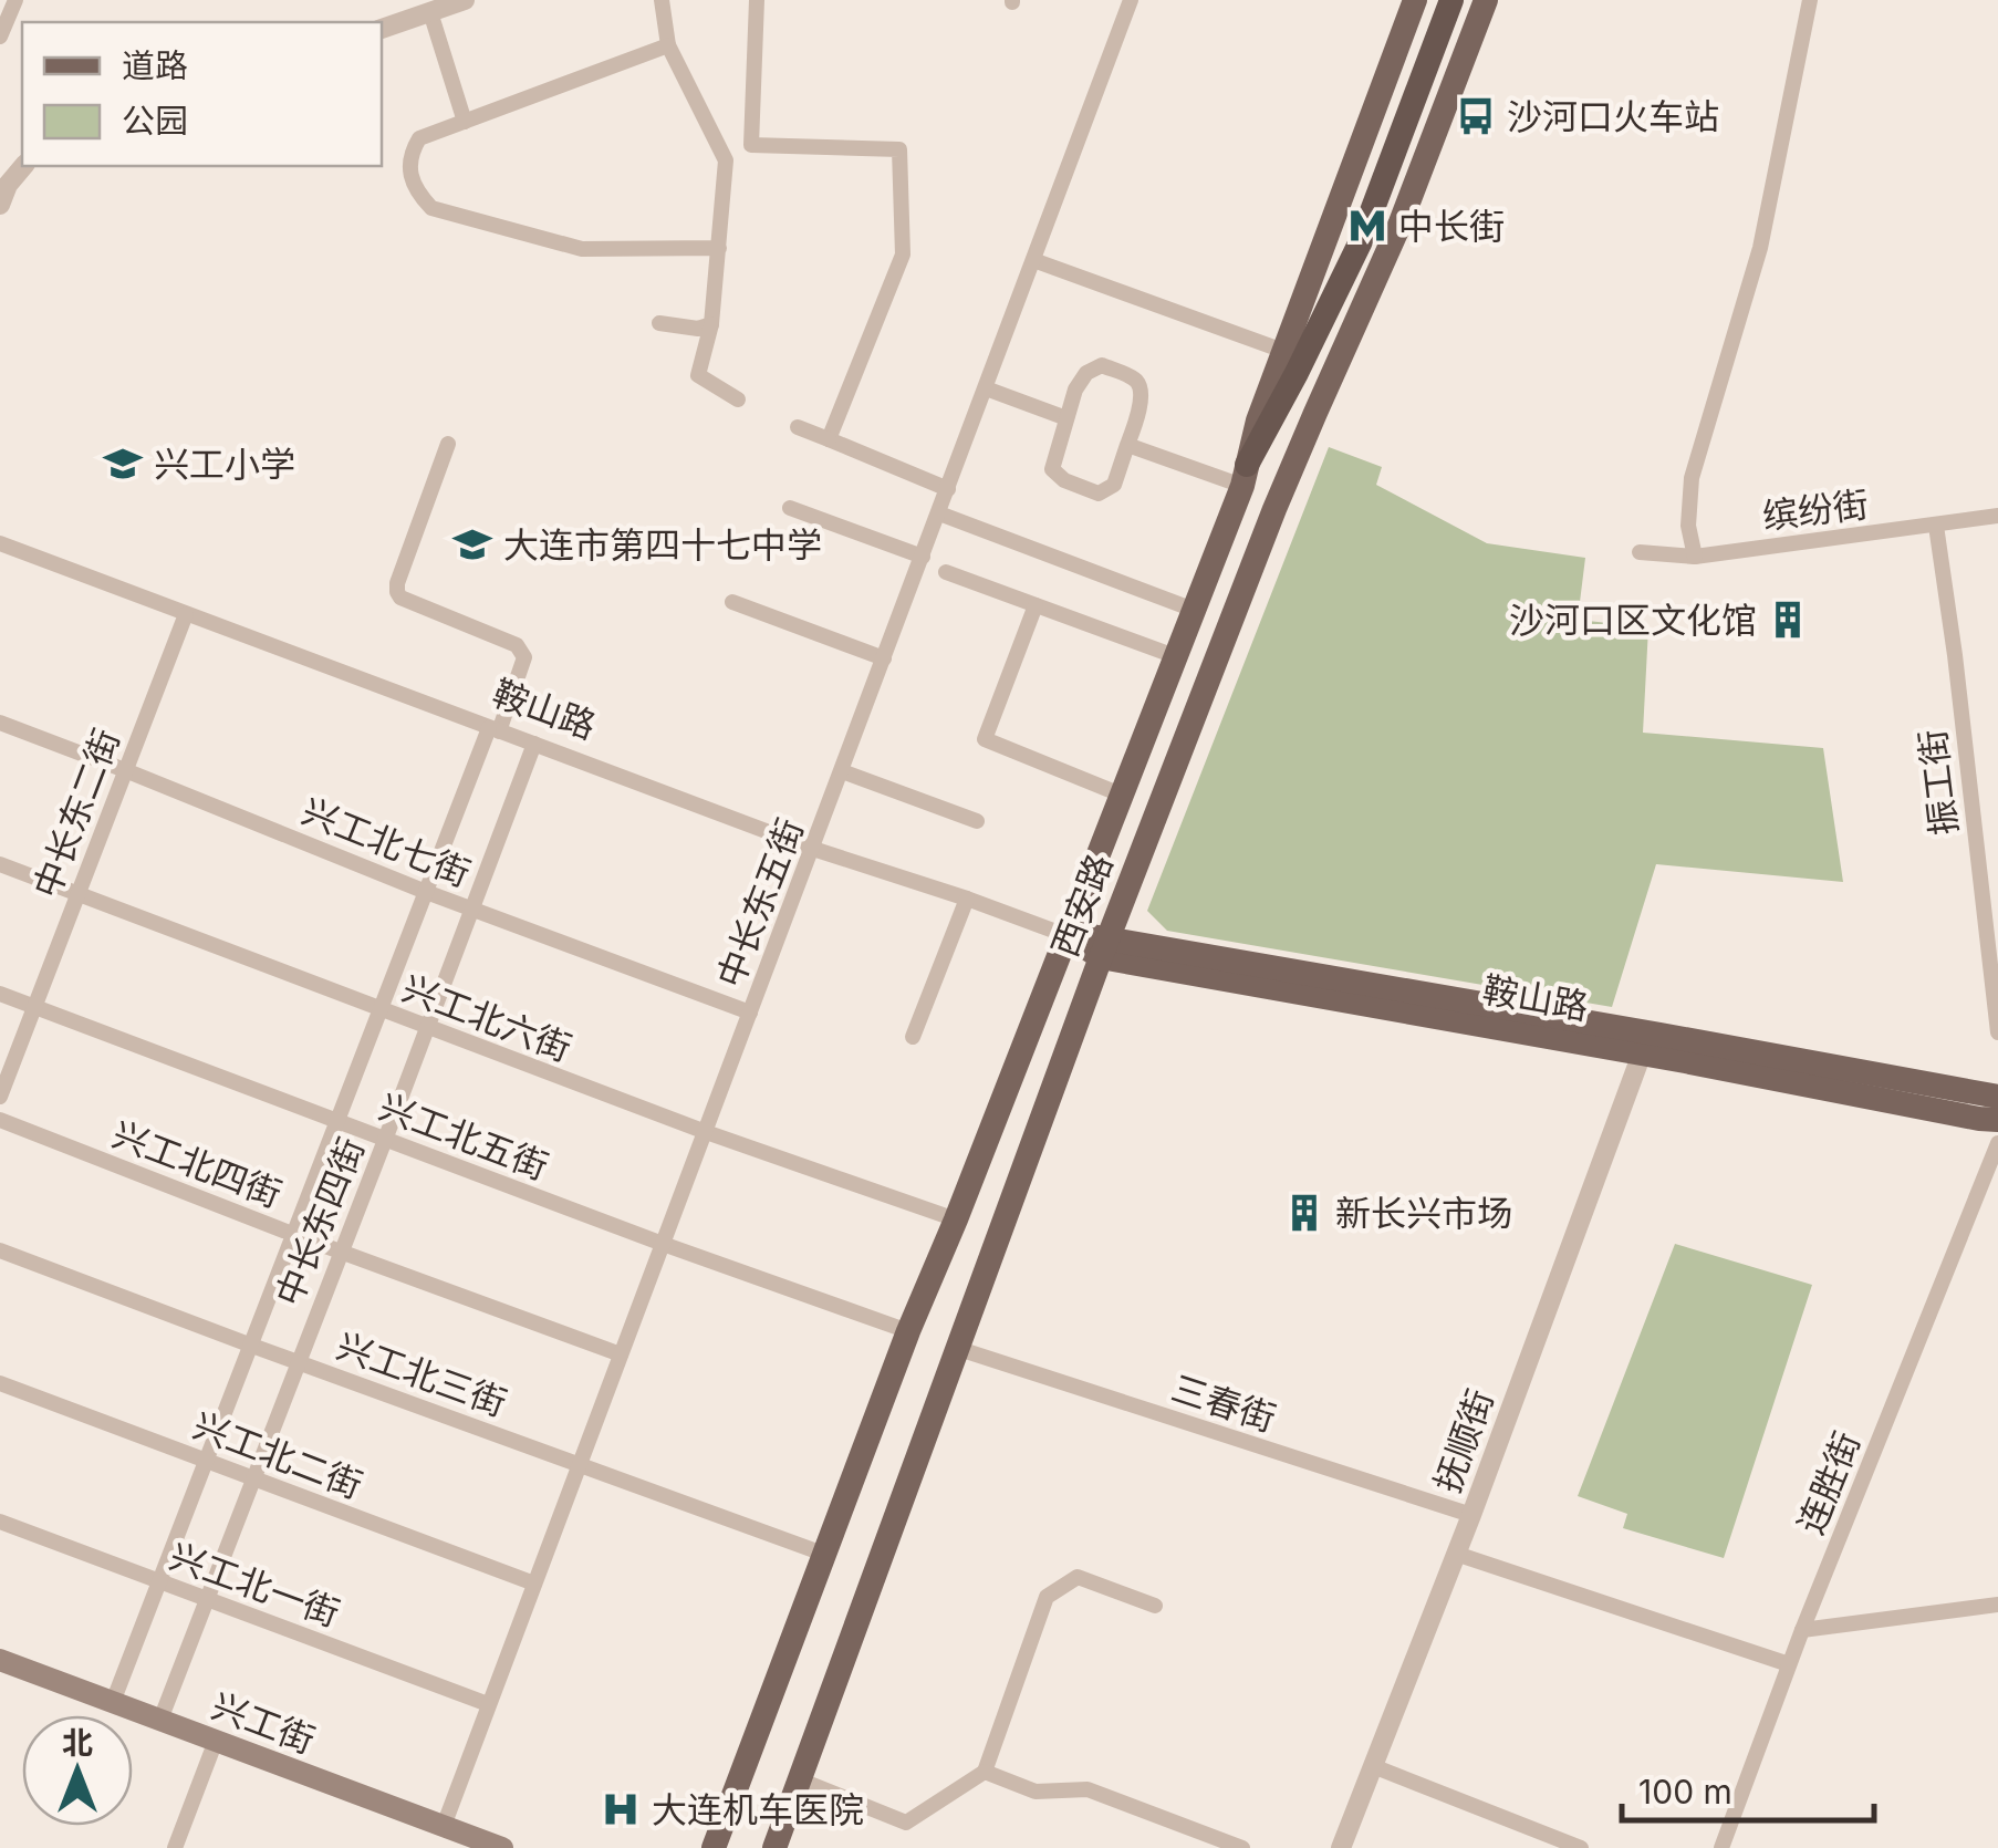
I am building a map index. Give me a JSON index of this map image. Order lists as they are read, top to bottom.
{
  "streets": {
    "main road": ["鞍山路", "西安路", "兴工街"],
    "street": [
      "缤纷街",
      "振工街",
      "中长东二街",
      "兴工北七街",
      "中长东五街",
      "兴工北六街",
      "兴工北五街",
      "兴工北四街",
      "中长东四街",
      "兴工北三街",
      "三春街",
      "抚顺街",
      "兴工北二街",
      "连胜街",
      "兴工北一街"
    ]
  },
  "crossings": [
    ["缤纷街", "振工街"],
    ["鞍山路", "中长东二街"],
    ["鞍山路", "中长东五街"],
    ["鞍山路", "西安路"],
    ["鞍山路", "中长东四街"],
    ["鞍山路", "抚顺街"],
    ["中长东二街", "兴工北七街"],
    ["中长东二街", "兴工北六街"],
    ["中长东二街", "兴工北五街"],
    ["兴工北七街", "中长东五街"],
    ["兴工北七街", "中长东四街"],
    ["中长东五街", "兴工北六街"],
    ["中长东五街", "兴工北五街"],
    ["中长东五街", "兴工北四街"],
    ["中长东五街", "兴工北三街"],
    ["中长东五街", "兴工北二街"],
    ["中长东五街", "兴工北一街"],
    ["中长东五街", "兴工街"],
    ["西安路", "兴工北六街"],
    ["西安路", "兴工北五街"],
    ["西安路", "兴工北三街"],
    ["西安路", "三春街"],
    ["兴工北六街", "中长东四街"],
    ["兴工北五街", "中长东四街"],
    ["兴工北四街", "中长东四街"],
    ["中长东四街", "兴工北三街"],
    ["中长东四街", "兴工北二街"],
    ["中长东四街", "兴工北一街"],
    ["中长东四街", "兴工街"],
    ["三春街", "抚顺街"]
  ],
  "places": {
    "bus stop": ["沙河口火车站"],
    "metro station": ["中长街"],
    "school or university": ["兴工小学", "大连市第四十七中学"],
    "building": ["沙河口区文化馆", "新长兴市场"],
    "hospital": ["大连机车医院"]
  },
  "legend": ["道路", "公园"],
  "scale_bar": "100 m",
  "north": "top"
}
